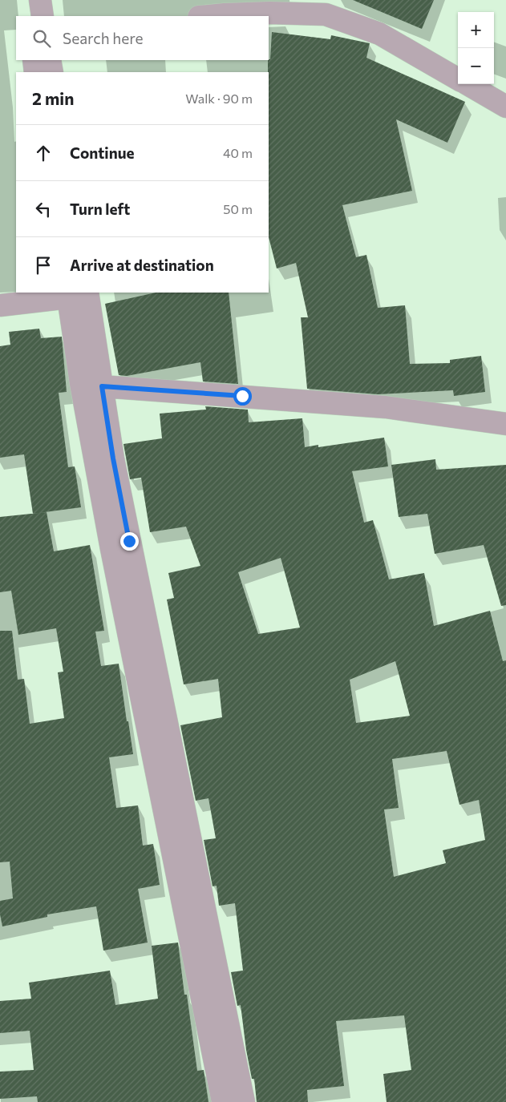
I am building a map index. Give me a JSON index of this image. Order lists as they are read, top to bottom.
{
  "page": {
    "map_buttons": ["+", "−"],
    "search": "Search here",
    "heading": ["2 min", "Walk · 90 m"],
    "list": [
      ["Continue", "40 m"],
      ["Turn left", "50 m"],
      "Arrive at destination"
    ]
  }
}
